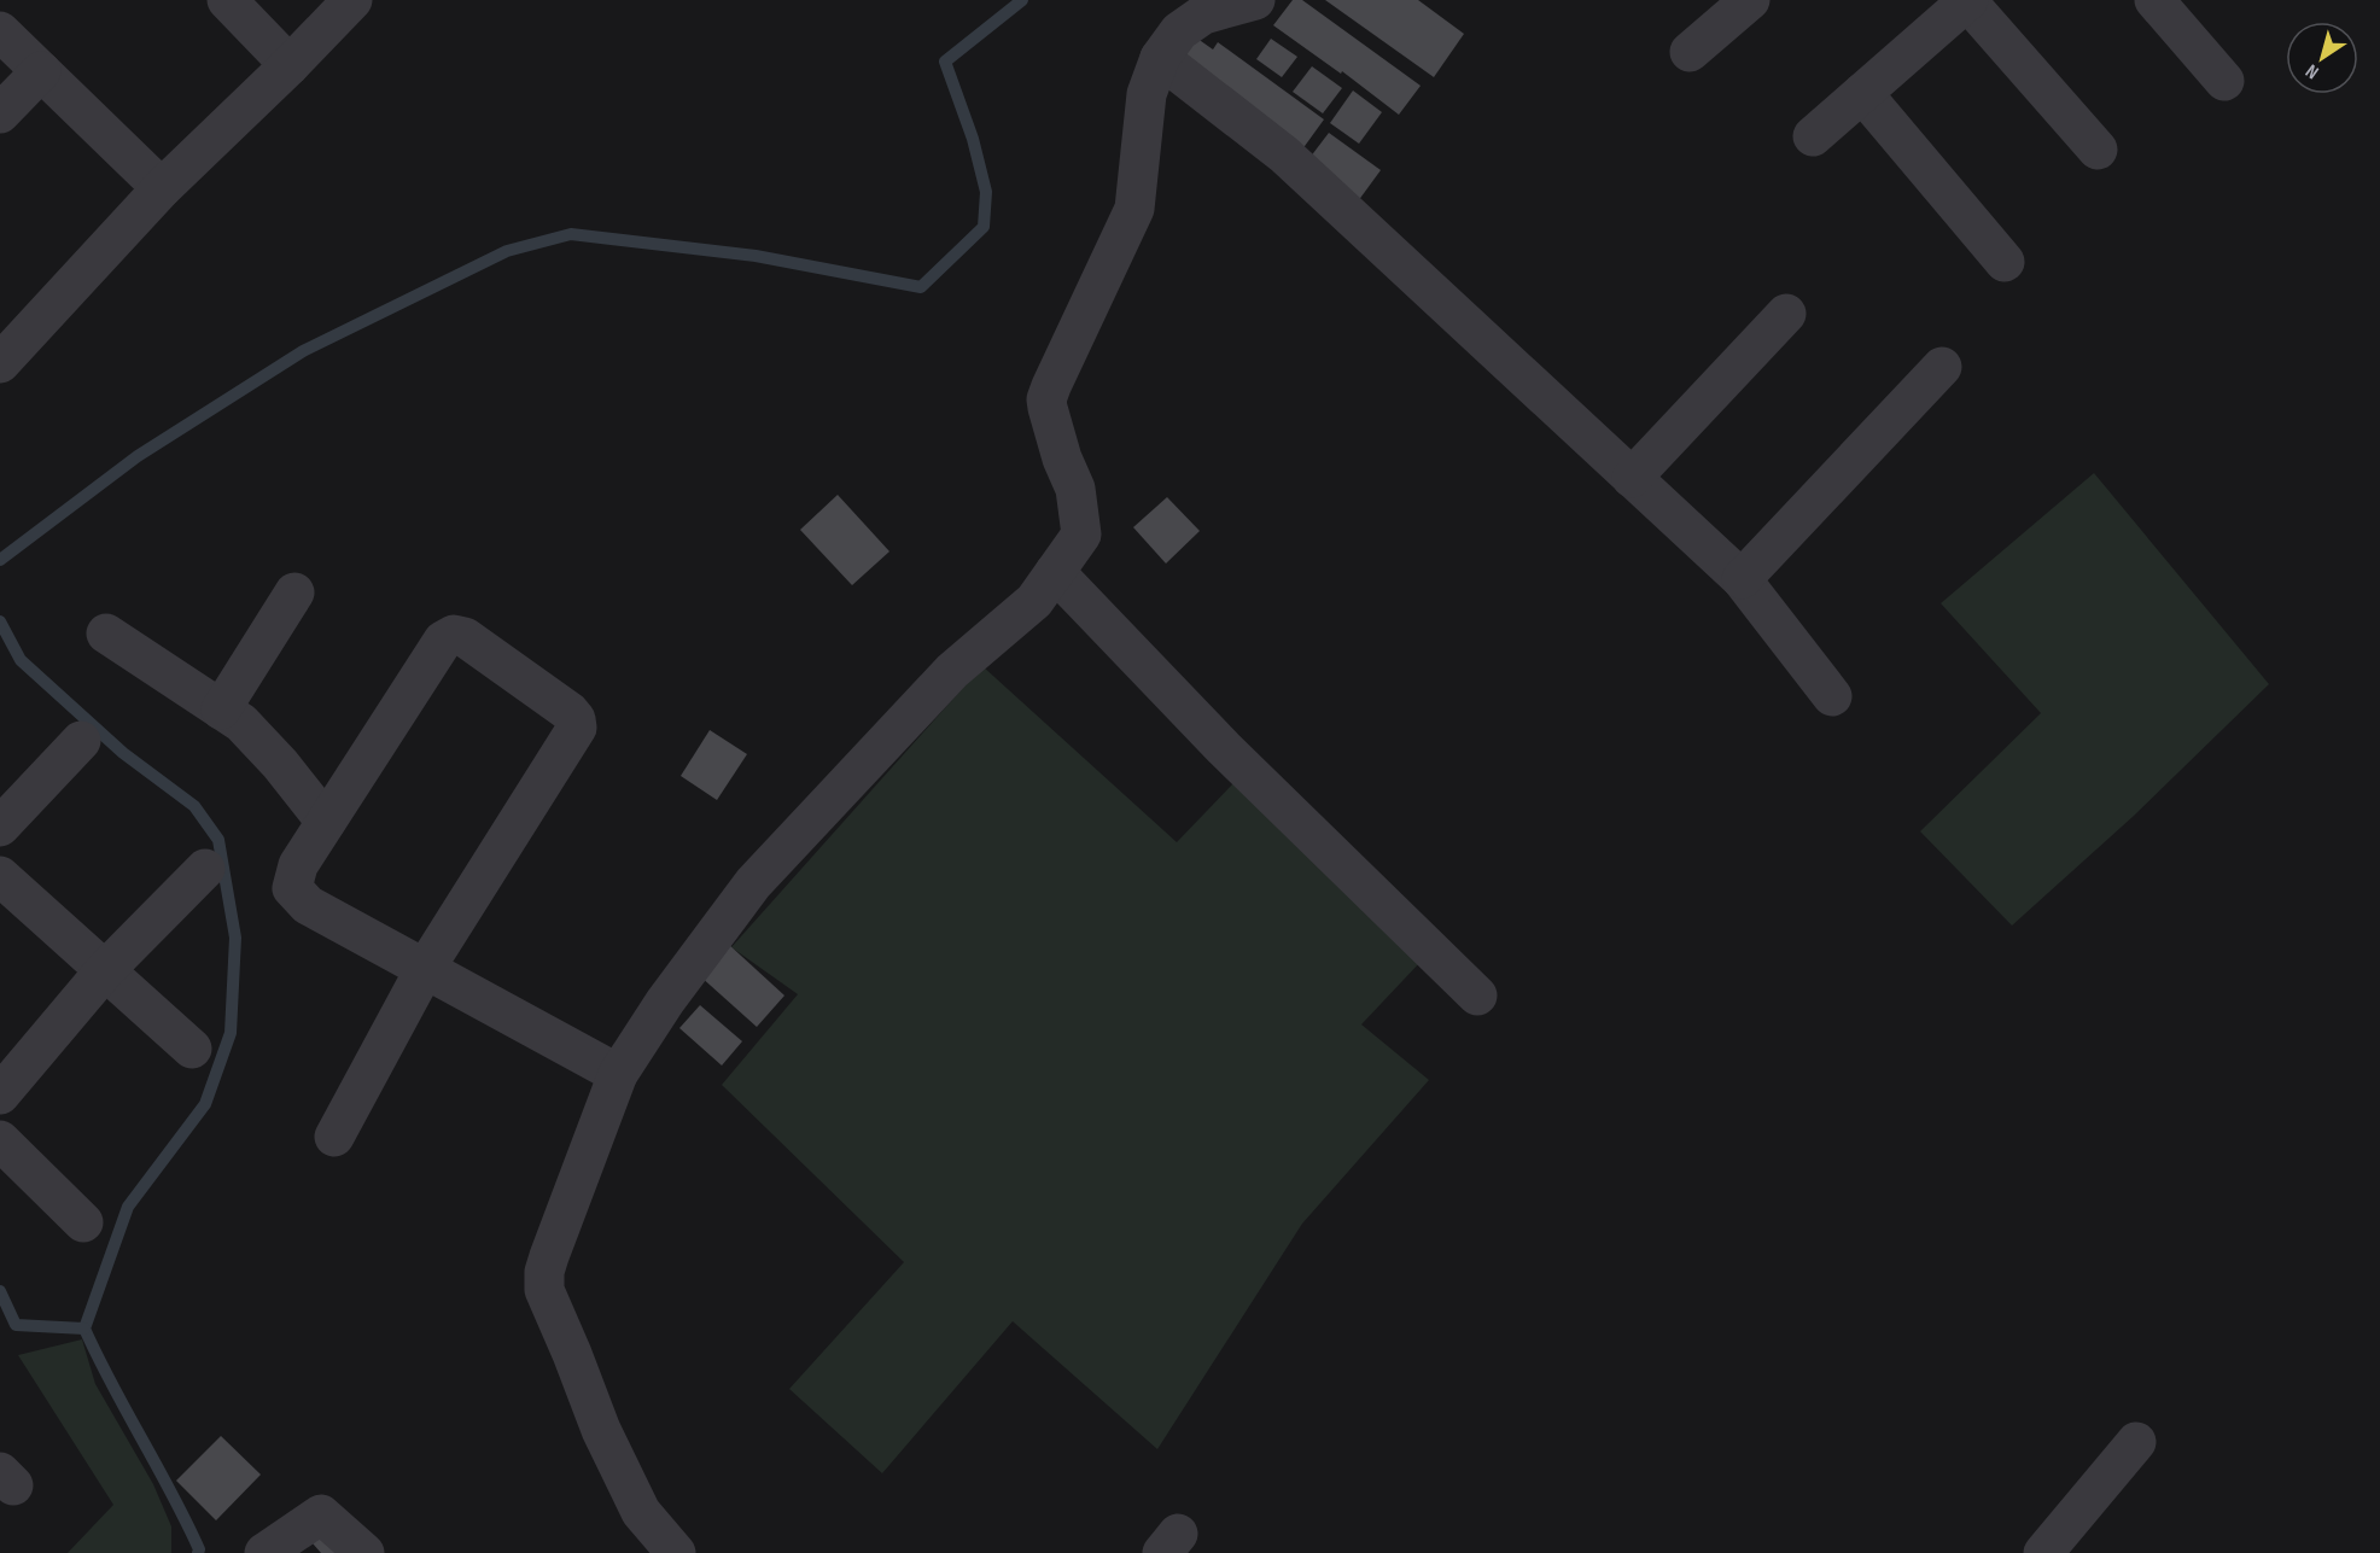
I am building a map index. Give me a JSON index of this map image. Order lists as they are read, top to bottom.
{
  "north": "bottom left"
}
